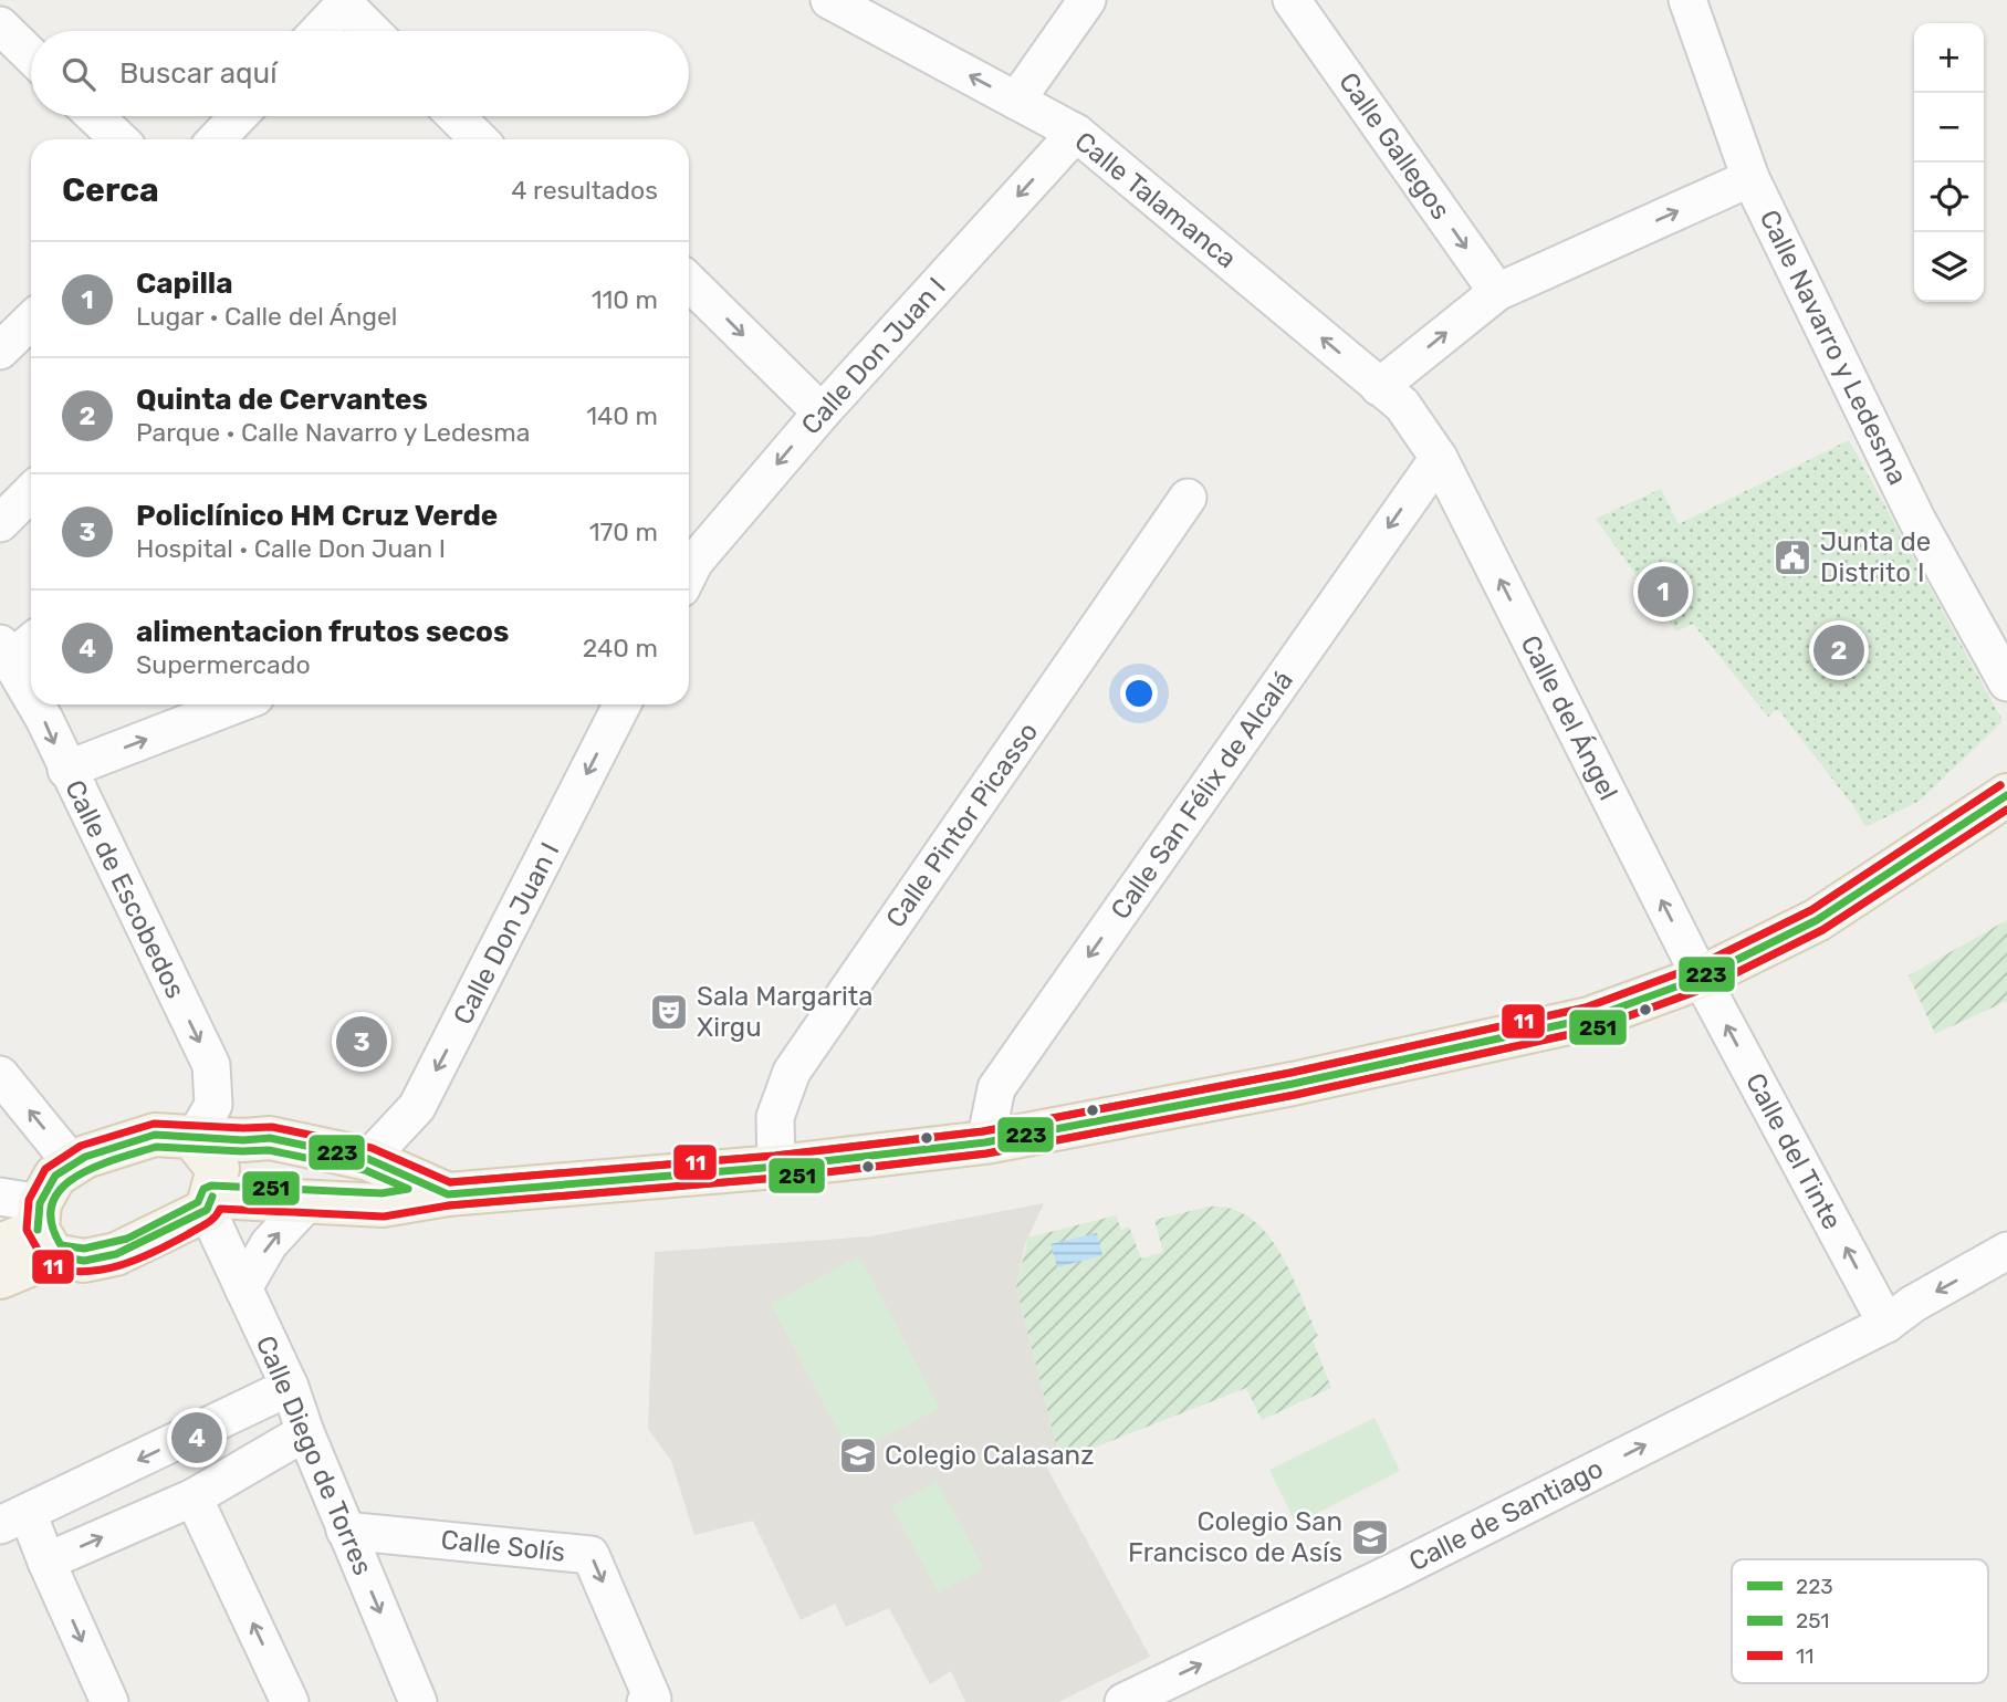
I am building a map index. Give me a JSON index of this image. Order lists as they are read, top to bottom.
{
  "streets": {
    "street": [
      "Calle Gallegos",
      "Calle Talamanca",
      "Calle Navarro y Ledesma",
      "Calle Don Juan I",
      "Calle del Ángel",
      "Calle San Félix de Alcalá",
      "Calle Pintor Picasso",
      "Calle de Escobedos",
      "Calle del Tinte",
      "Calle Diego de Torres",
      "Calle de Santiago",
      "Calle Solís"
    ]
  },
  "crossings": [
    ["Calle Talamanca", "Calle Don Juan I"],
    ["Calle Talamanca", "Calle del Ángel"],
    ["Calle Talamanca", "Calle San Félix de Alcalá"],
    ["Calle del Ángel", "Calle San Félix de Alcalá"],
    ["Calle del Ángel", "Calle del Tinte"],
    ["Calle del Tinte", "Calle de Santiago"],
    ["Calle Diego de Torres", "Calle Solís"]
  ],
  "one_way": [
    "Calle Gallegos",
    "Calle Talamanca",
    "Calle Don Juan I",
    "Calle del Ángel",
    "Calle San Félix de Alcalá",
    "Calle de Escobedos",
    "Calle del Tinte",
    "Calle Solís"
  ],
  "places": {
    "public building": ["Junta de Distrito I"],
    "theatre": ["Sala Margarita Xirgu"],
    "school or university": ["Colegio Calasanz", "Colegio San Francisco de Asís"]
  },
  "lines": ["transit line 251", "transit line 11", "transit line 223"],
  "legend": ["223", "251", "11"],
  "page": {
    "map_buttons": ["+", "−"],
    "search": "Buscar aquí",
    "heading": ["Cerca", "4 resultados"],
    "list": [
      {
        "mark": "1",
        "name": "Capilla",
        "note": "Lugar · Calle del Ángel",
        "value": "110 m"
      },
      {
        "mark": "2",
        "name": "Quinta de Cervantes",
        "note": "Parque · Calle Navarro y Ledesma",
        "value": "140 m"
      },
      {
        "mark": "3",
        "name": "Policlínico HM Cruz Verde",
        "note": "Hospital · Calle Don Juan I",
        "value": "170 m"
      },
      {
        "mark": "4",
        "name": "alimentacion frutos secos",
        "note": "Supermercado",
        "value": "240 m"
      }
    ],
    "pins": [
      "1",
      "2",
      "3",
      "4"
    ]
  }
}
